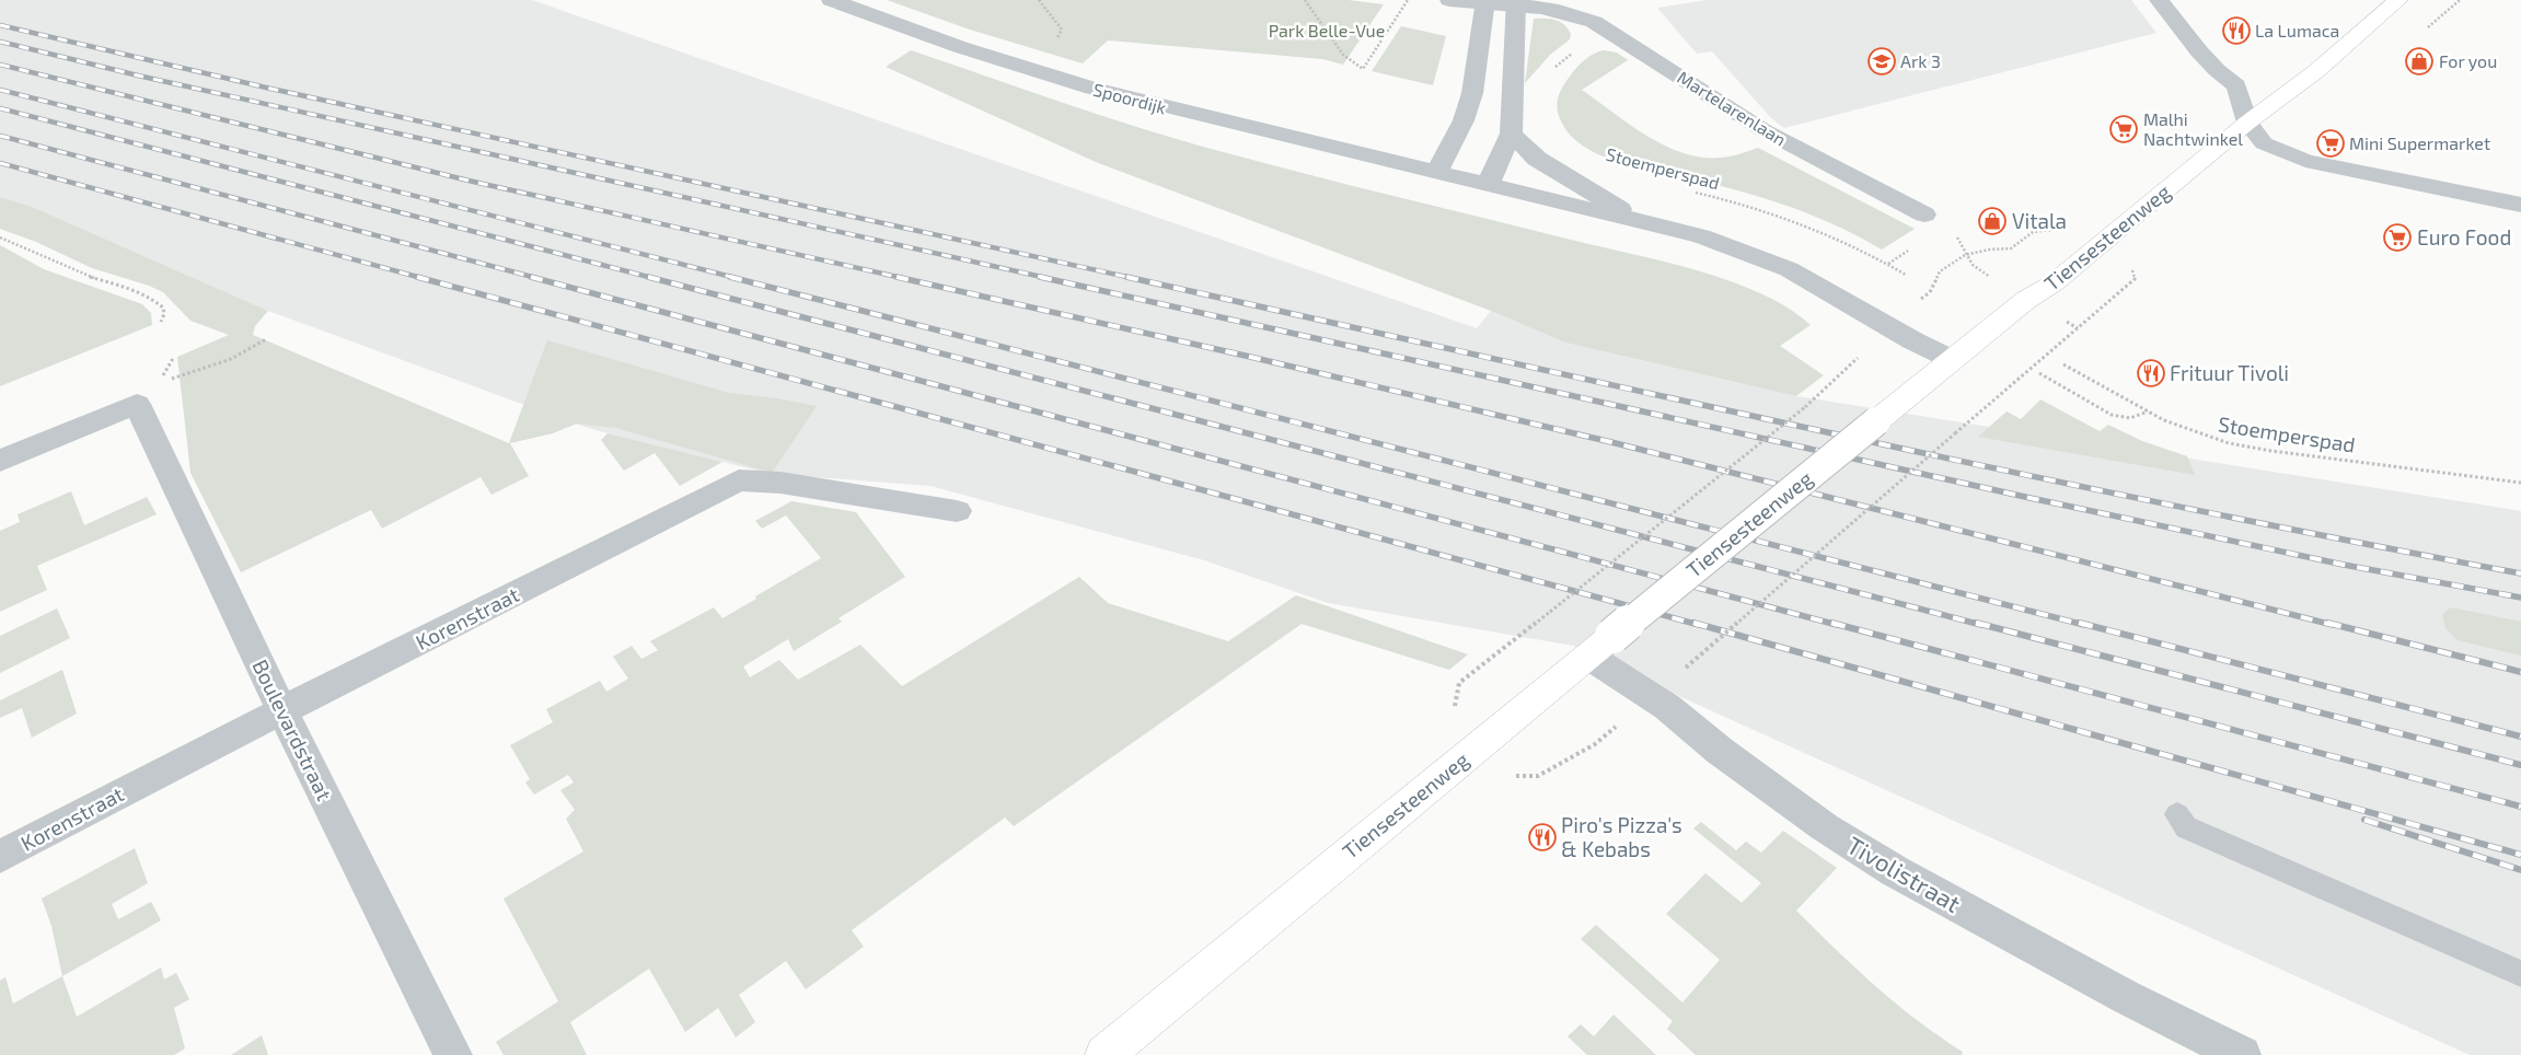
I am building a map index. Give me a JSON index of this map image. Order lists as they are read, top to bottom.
{
  "streets": {
    "main road": ["Tiensesteenweg"],
    "street": [
      "Spoordijk",
      "Martelarenlaan",
      "Korenstraat",
      "Boulevardstraat",
      "Tivolistraat"
    ],
    "path": ["Stoemperspad"]
  },
  "crossings": [
    ["Tiensesteenweg", "Tivolistraat"],
    ["Korenstraat", "Boulevardstraat"]
  ],
  "parks": ["Park Belle-Vue"],
  "places": {
    "restaurant": ["La Lumaca", "Frituur Tivoli", "Piro's Pizza's & Kebabs"],
    "school or university": ["Ark 3"],
    "shop": ["For you", "Vitala"],
    "supermarket": ["Malhi Nachtwinkel", "Mini Supermarket", "Euro Food"]
  }
}
